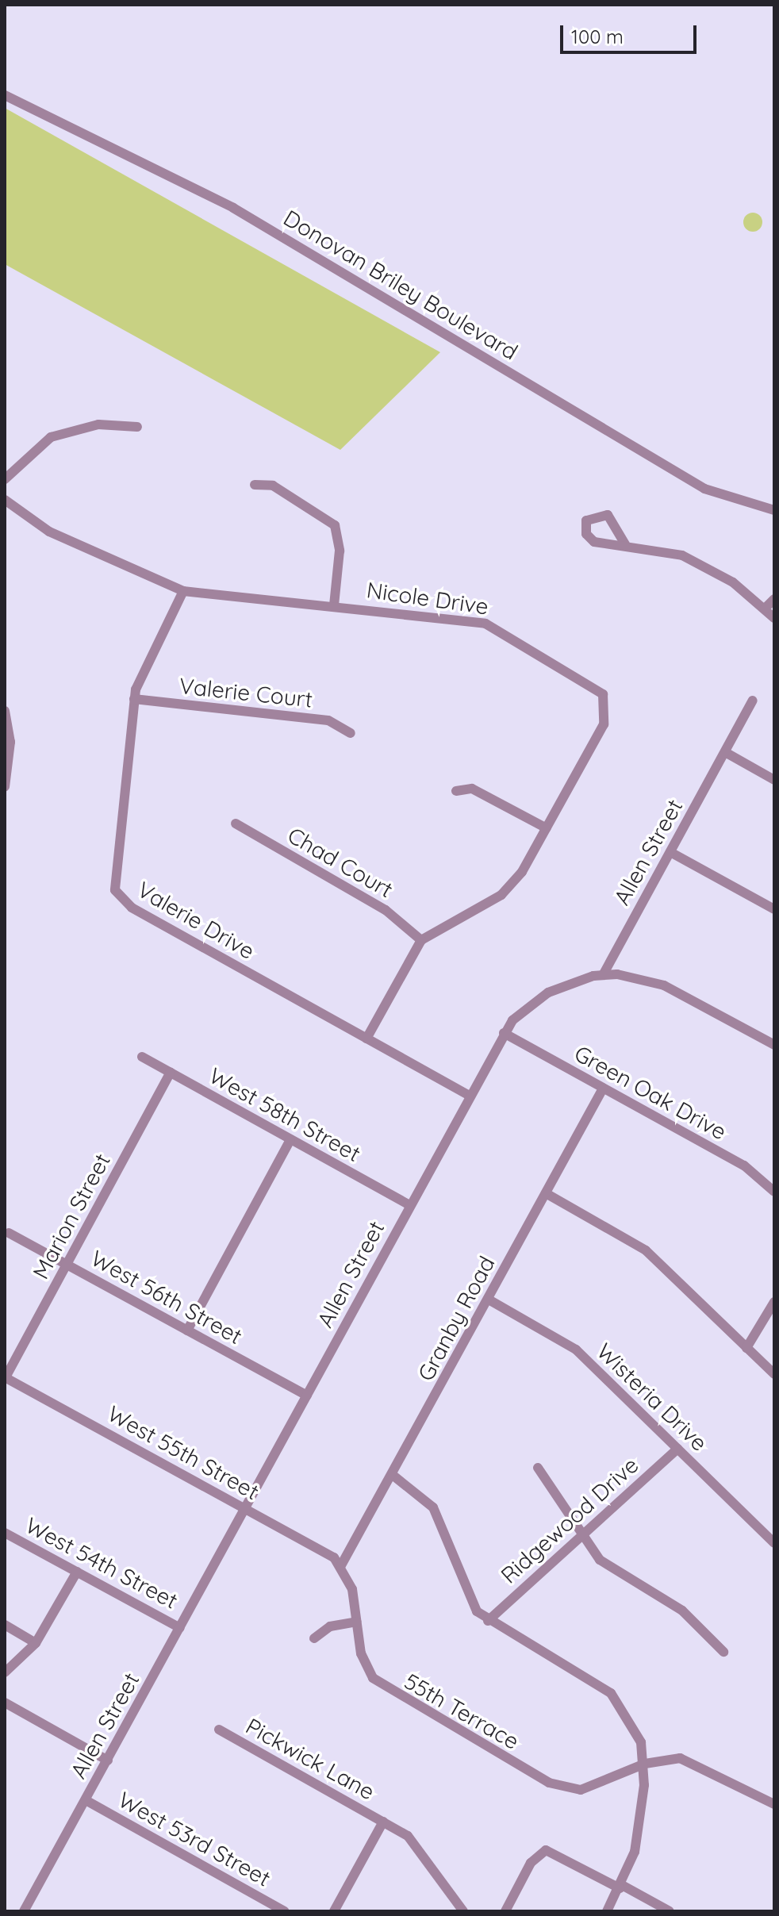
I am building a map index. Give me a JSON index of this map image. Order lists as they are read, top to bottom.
{
  "streets": {
    "street": [
      "Donovan Briley Boulevard",
      "Nicole Drive",
      "Valerie Court",
      "Allen Street",
      "Chad Court",
      "Valerie Drive",
      "Green Oak Drive",
      "West 58th Street",
      "Marion Street",
      "West 56th Street",
      "Granby Road",
      "Wisteria Drive",
      "West 55th Street",
      "Ridgewood Drive",
      "West 54th Street",
      "55th Terrace",
      "Pickwick Lane",
      "West 53rd Street"
    ]
  },
  "crossings": [
    ["Nicole Drive", "Chad Court"],
    ["Nicole Drive", "Valerie Drive"],
    ["Valerie Court", "Valerie Drive"],
    ["Allen Street", "Valerie Drive"],
    ["Allen Street", "Green Oak Drive"],
    ["Allen Street", "West 58th Street"],
    ["Allen Street", "West 56th Street"],
    ["Allen Street", "West 55th Street"],
    ["Allen Street", "West 54th Street"],
    ["Allen Street", "West 53rd Street"],
    ["Green Oak Drive", "Granby Road"],
    ["West 58th Street", "Marion Street"],
    ["Marion Street", "West 56th Street"],
    ["Marion Street", "West 55th Street"],
    ["Granby Road", "Wisteria Drive"],
    ["Granby Road", "West 55th Street"],
    ["Granby Road", "55th Terrace"],
    ["Wisteria Drive", "Ridgewood Drive"],
    ["West 55th Street", "55th Terrace"]
  ],
  "scale_bar": "100 m"
}
